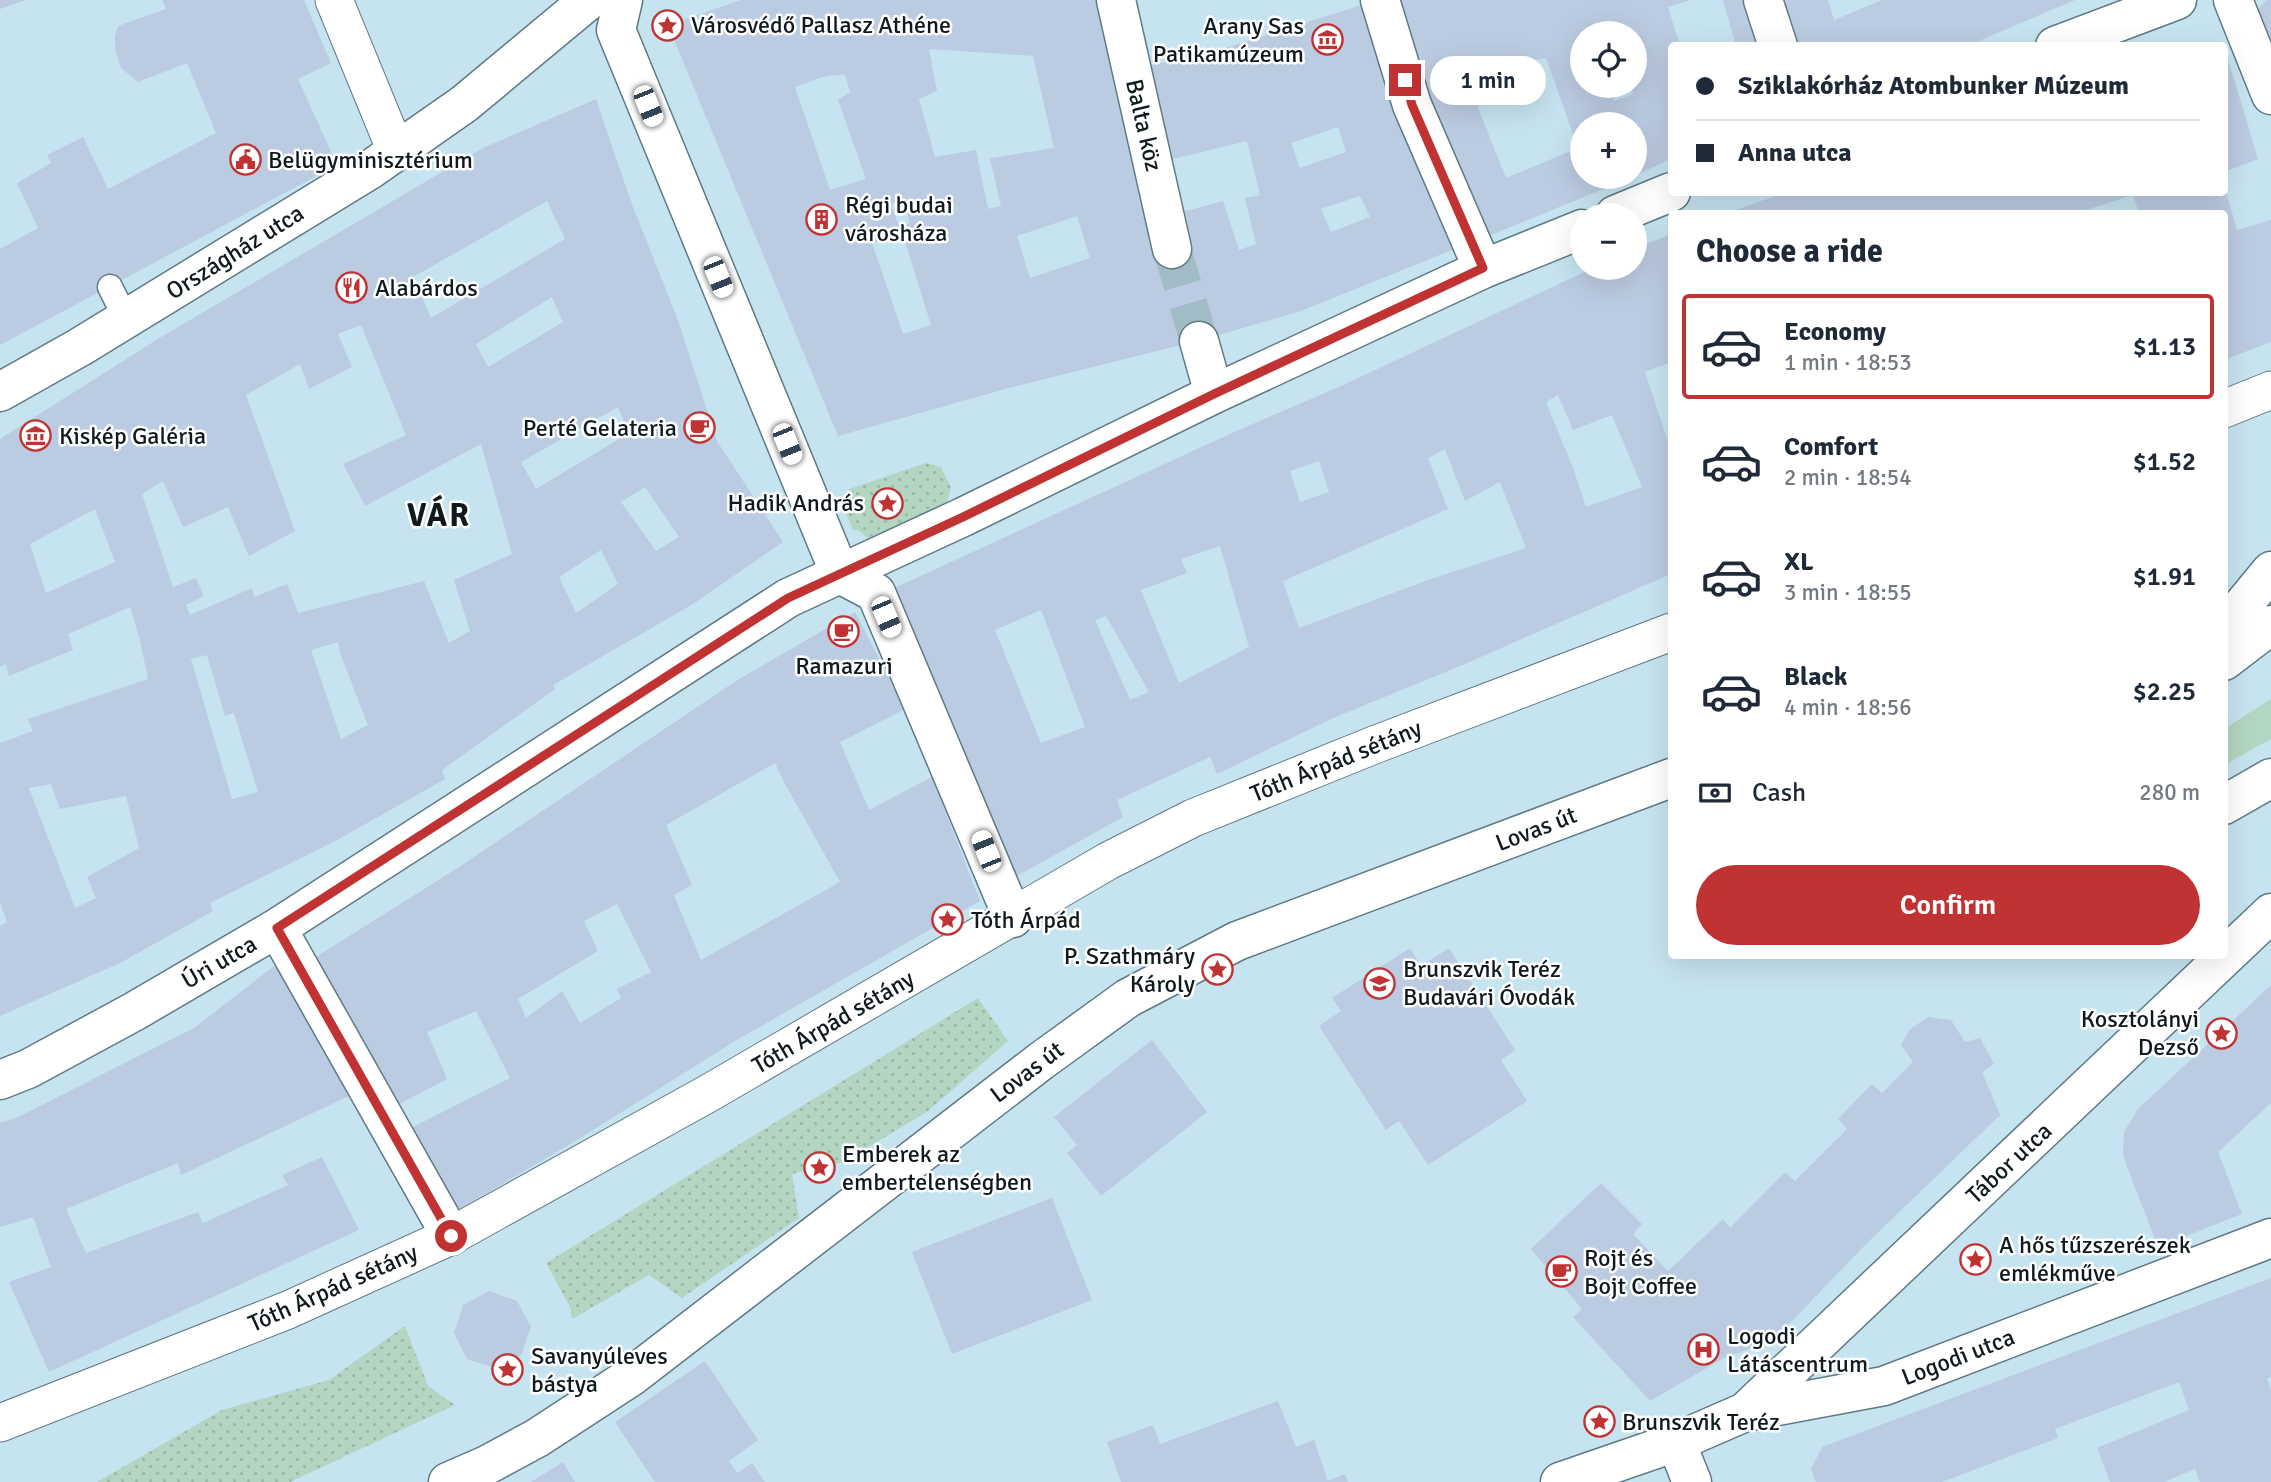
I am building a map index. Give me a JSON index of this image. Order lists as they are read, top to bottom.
{
  "streets": {
    "street": [
      "Balta köz",
      "Országház utca",
      "Tóth Árpád sétány",
      "Lovas út",
      "Úri utca",
      "Tábor utca",
      "Logodi utca"
    ]
  },
  "crossings": [
    ["Tábor utca", "Logodi utca"]
  ],
  "districts": ["VÁR"],
  "places": {
    "place": [
      "Városvédő Pallasz Athéne",
      "Hadik András",
      "Tóth Árpád",
      "P. Szathmáry Károly",
      "Kosztolányi Dezső",
      "Emberek az embertelenségben",
      "A hős tűzszerészek emlékműve",
      "Savanyúleves bástya",
      "Brunszvik Teréz"
    ],
    "museum": ["Arany Sas Patikamúzeum", "Kiskép Galéria"],
    "public building": ["Belügyminisztérium"],
    "building": ["Régi budai városháza"],
    "restaurant": ["Alabárdos"],
    "cafe": ["Perté Gelateria", "Ramazuri", "Rojt és Bojt Coffee"],
    "school or university": ["Brunszvik Teréz Budavári Óvodák"],
    "hospital": ["Logodi Látáscentrum"]
  },
  "page": {
    "map_buttons": ["+", "−"],
    "banner": ["Sziklakórház Atombunker Múzeum", "Anna utca"],
    "bubble": "1 min",
    "heading": "Choose a ride",
    "list": [
      {
        "name": "Economy",
        "note": "1 min · 18:53",
        "value": "$1.13"
      },
      {
        "name": "Comfort",
        "note": "2 min · 18:54",
        "value": "$1.52"
      },
      {
        "name": "XL",
        "note": "3 min · 18:55",
        "value": "$1.91"
      },
      {
        "name": "Black",
        "note": "4 min · 18:56",
        "value": "$2.25"
      }
    ],
    "pay": ["Cash", "280 m"],
    "buttons": "Confirm"
  }
}
